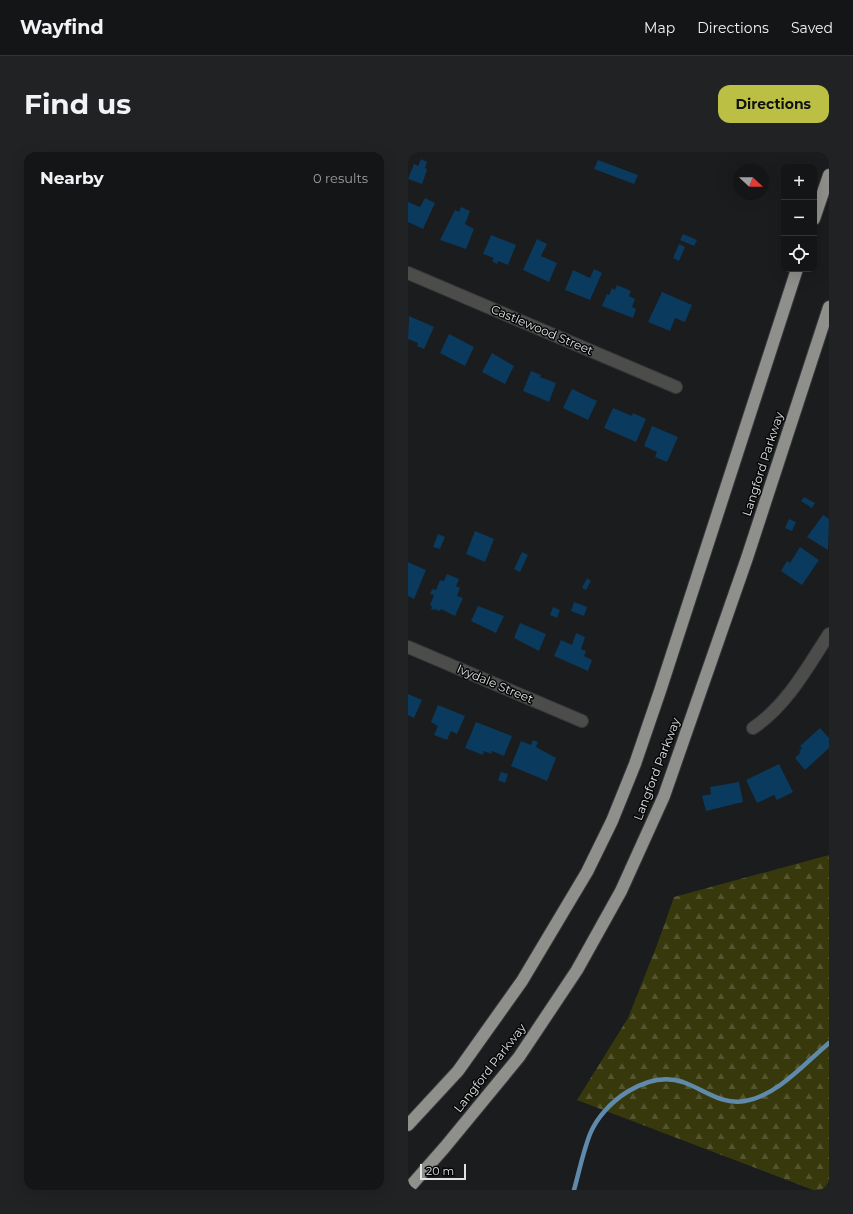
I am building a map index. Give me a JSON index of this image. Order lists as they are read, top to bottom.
{
  "streets": {
    "highway": ["Langford Parkway"],
    "street": ["Castlewood Street", "Ivydale Street"]
  },
  "scale_bar": "20 m",
  "north": "right",
  "page": {
    "header": "Wayfind",
    "nav": ["Map", "Directions", "Saved"],
    "buttons": "Directions",
    "title": "Find us",
    "heading": ["Nearby", "0 results"],
    "map_buttons": ["+", "−"],
    "scale": "20 m"
  }
}
